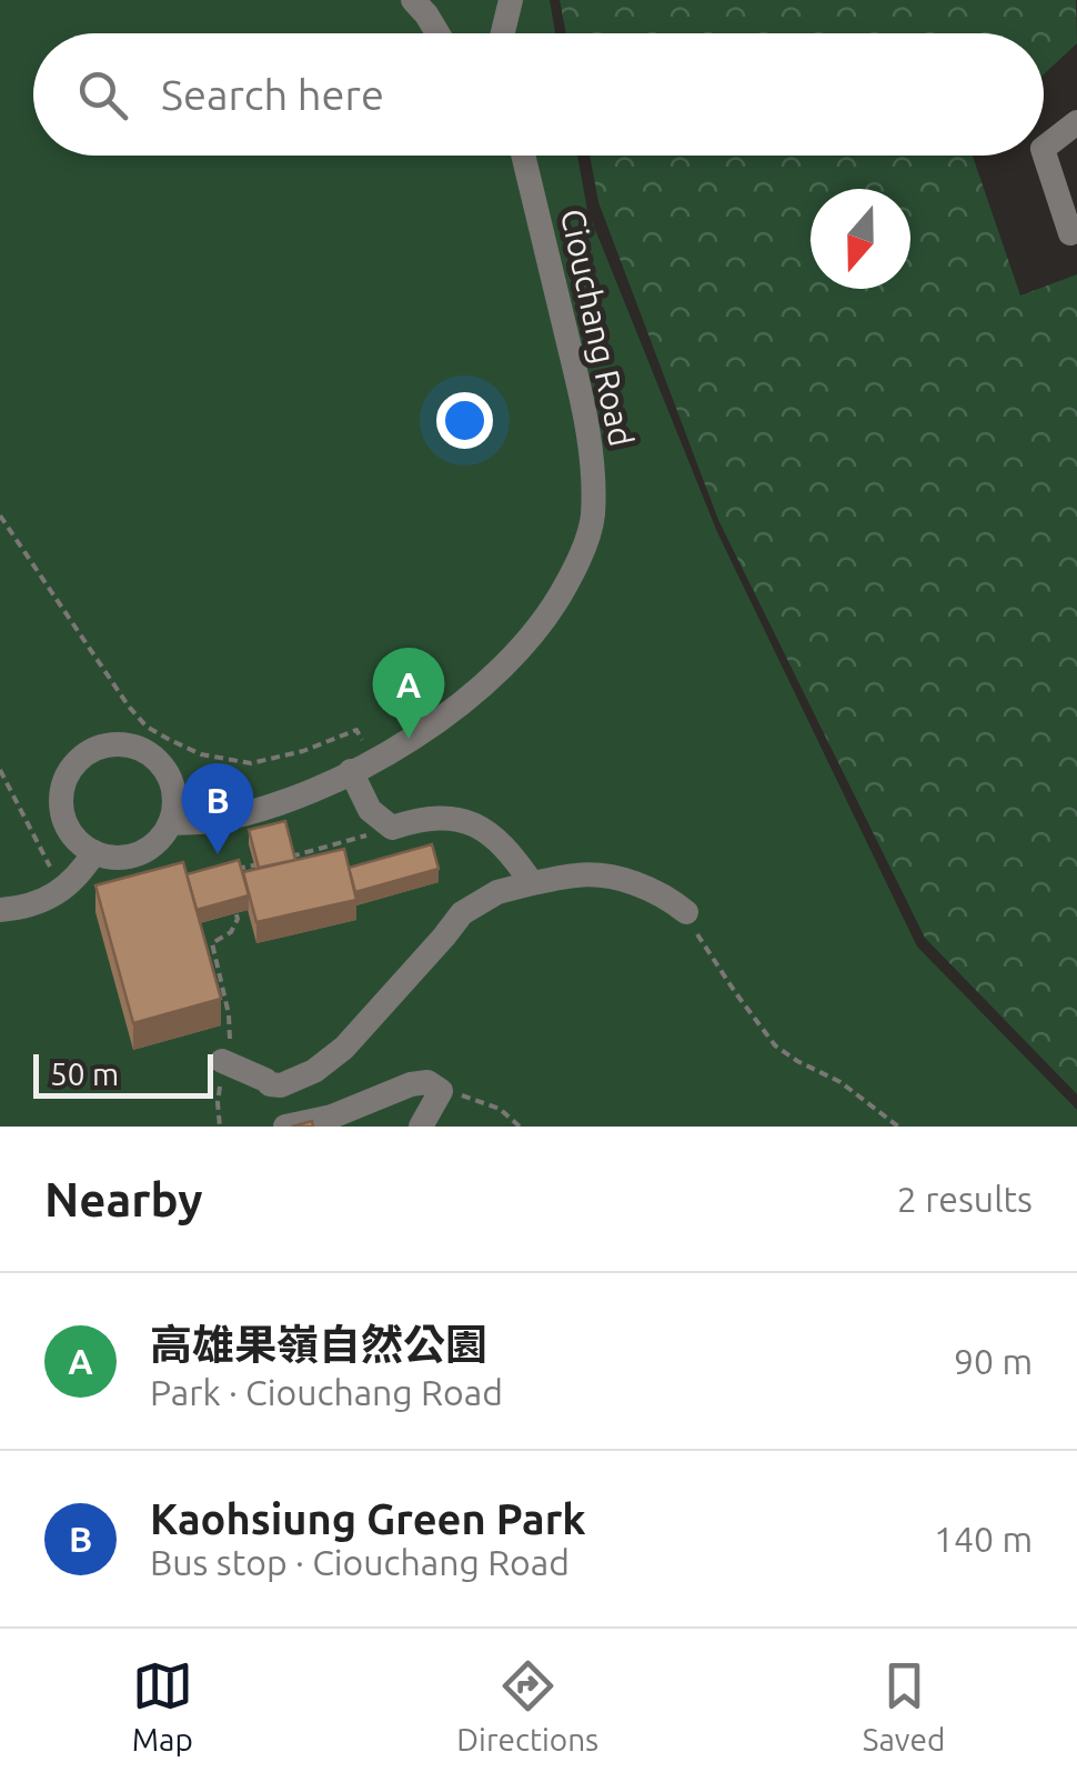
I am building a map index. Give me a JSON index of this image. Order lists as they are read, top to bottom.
{
  "streets": {
    "street": ["Ciouchang Road"]
  },
  "scale_bar": "50 m",
  "north": "bottom",
  "page": {
    "search": "Search here",
    "pins": ["A", "B"],
    "scale": "50 m",
    "heading": ["Nearby", "2 results"],
    "list": [
      {
        "mark": "A",
        "name": "高雄果嶺自然公園",
        "note": "Park · Ciouchang Road",
        "value": "90 m"
      },
      {
        "mark": "B",
        "name": "Kaohsiung Green Park",
        "note": "Bus stop · Ciouchang Road",
        "value": "140 m"
      }
    ],
    "nav": ["Map", "Directions", "Saved"]
  }
}
